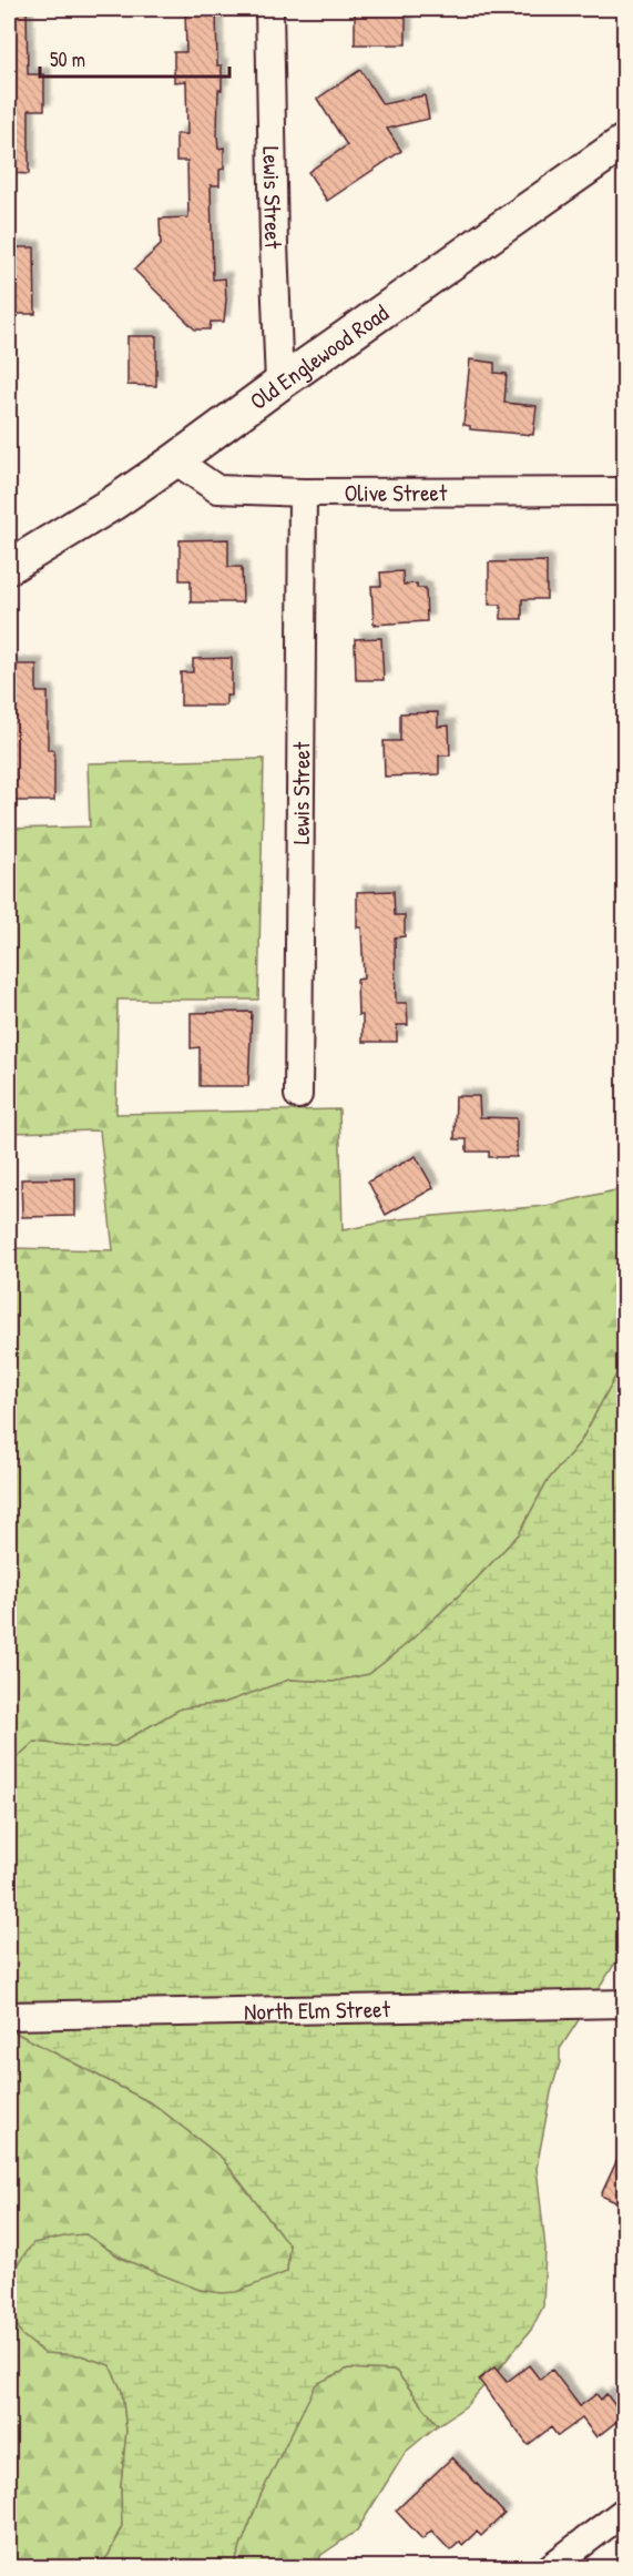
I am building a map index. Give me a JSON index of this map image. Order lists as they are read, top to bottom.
{
  "streets": {
    "street": [
      "Lewis Street",
      "Old Englewood Road",
      "Olive Street",
      "North Elm Street"
    ]
  },
  "crossings": [
    ["Lewis Street", "Old Englewood Road"],
    ["Lewis Street", "Olive Street"],
    ["Old Englewood Road", "Olive Street"]
  ],
  "scale_bar": "50 m"
}
